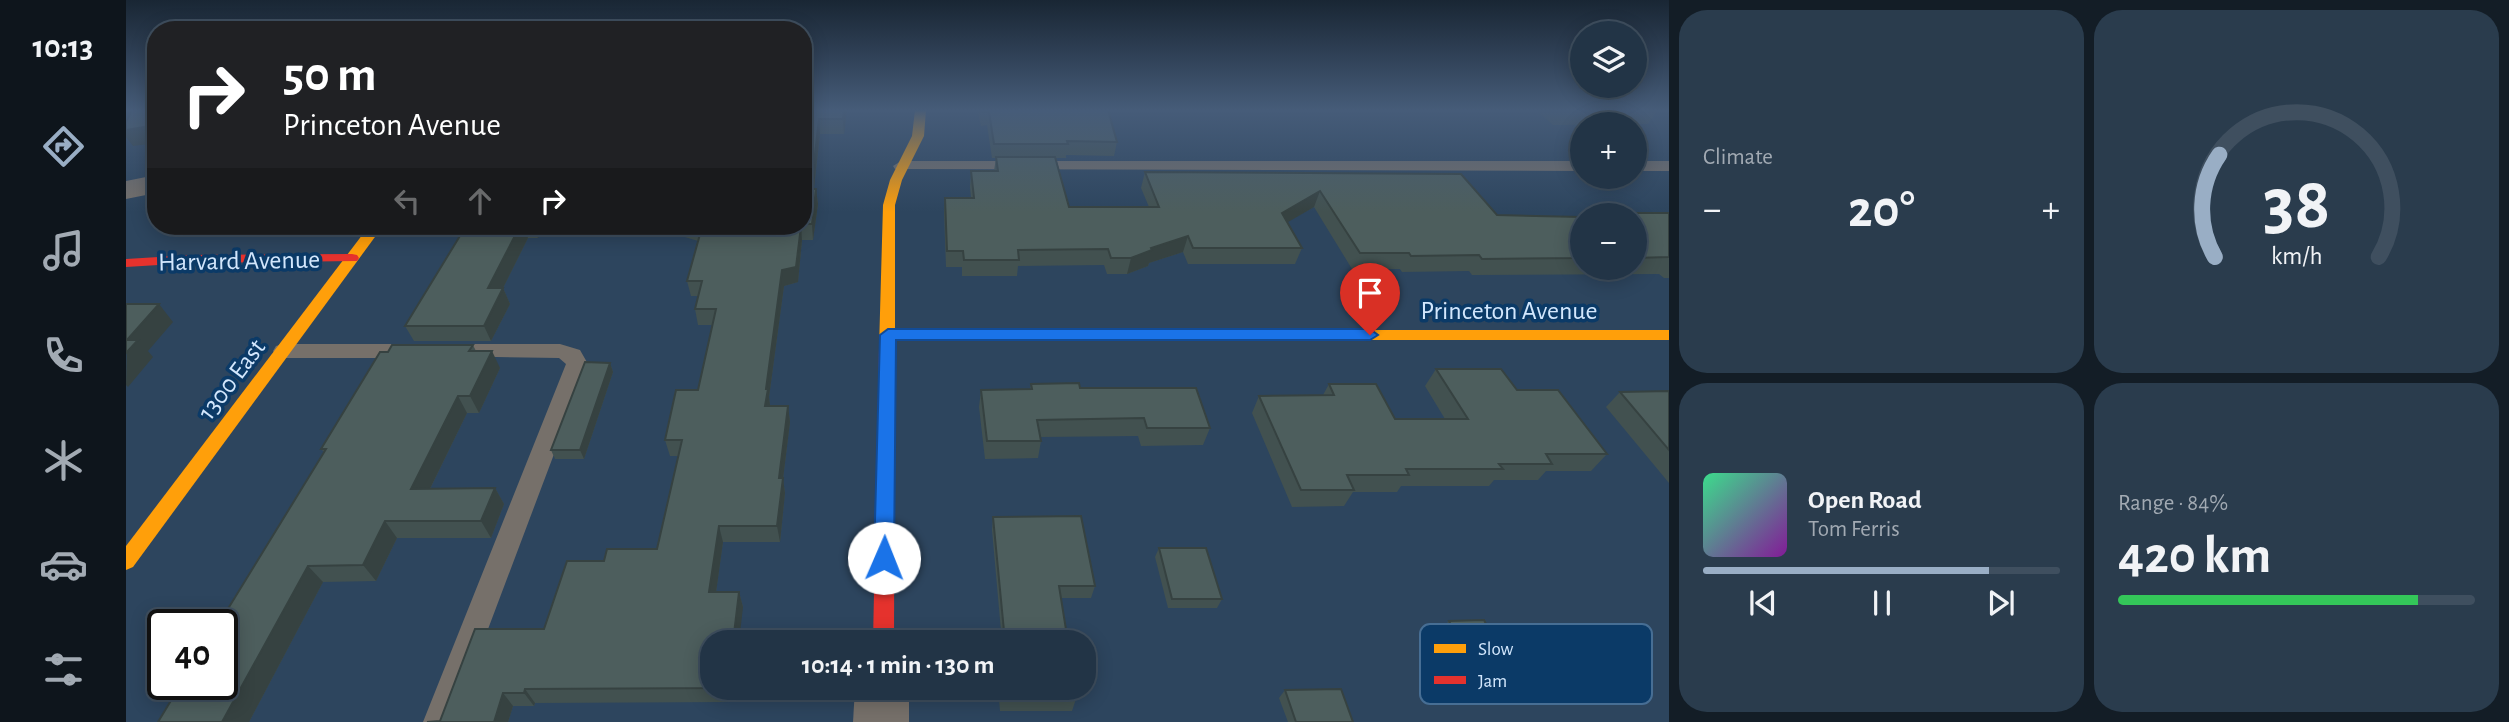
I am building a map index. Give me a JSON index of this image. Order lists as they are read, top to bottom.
{
  "streets": {
    "street": ["Harvard Avenue", "Princeton Avenue", "1300 East"]
  },
  "crossings": [
    ["Harvard Avenue", "1300 East"]
  ],
  "legend": ["Slow", "Jam"],
  "page": {
    "tabs": "10:13",
    "tile": [
      "Climate",
      ["Range · 84%", "420 km"]
    ],
    "map_buttons": ["+", "−"],
    "turn": ["50 m", "Princeton Avenue"],
    "heat": ["−", "20°", "+"],
    "song": ["Open Road", "Tom Ferris"],
    "limit": "40",
    "trip": "10:14 · 1 min · 130 m",
    "gauge": ["38", "km/h"]
  }
}
